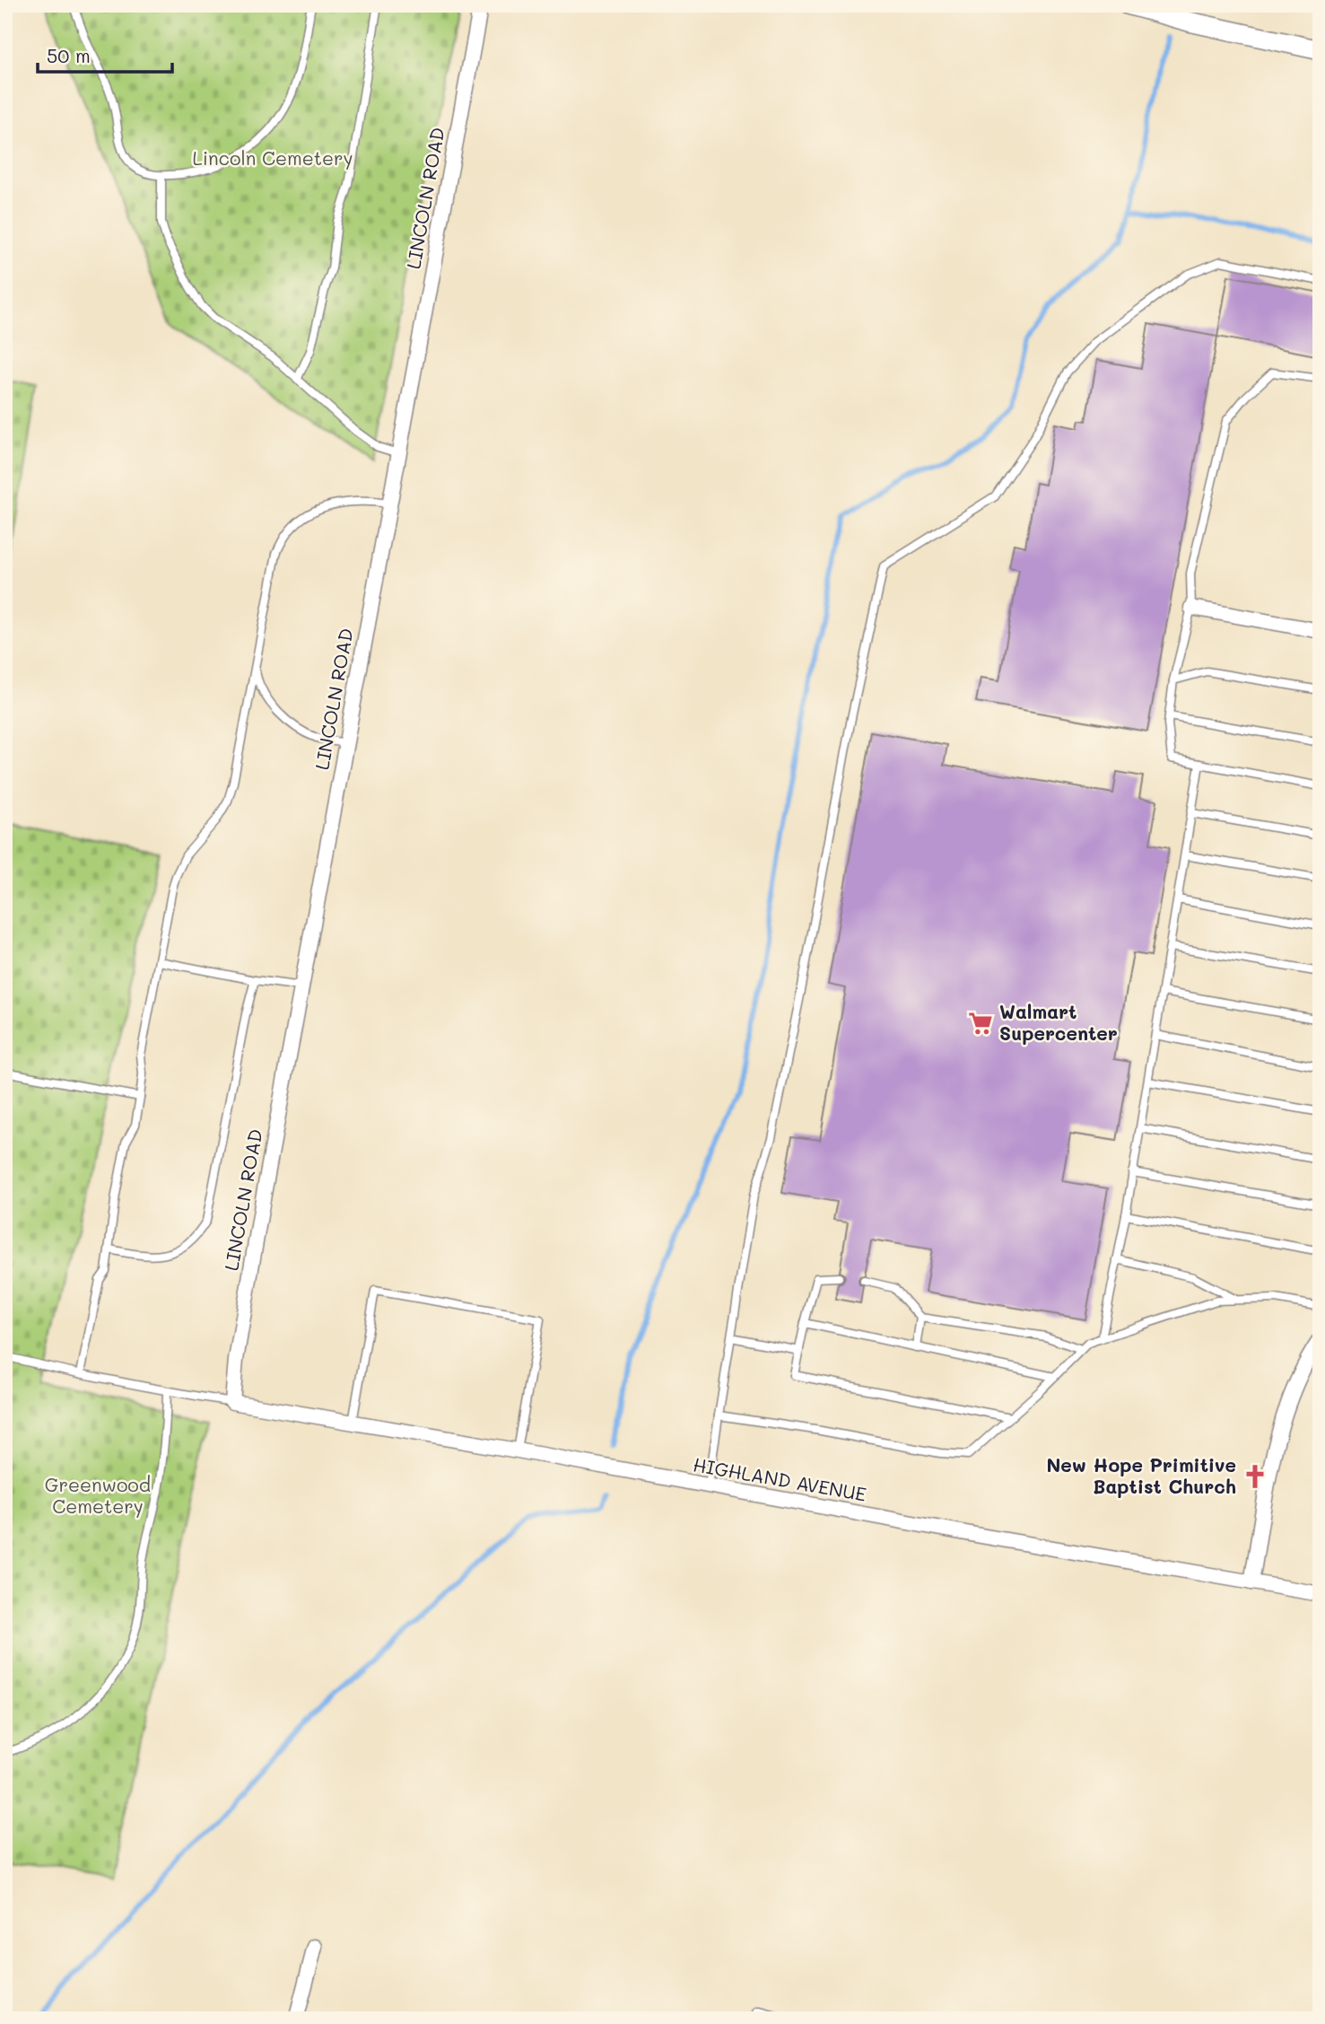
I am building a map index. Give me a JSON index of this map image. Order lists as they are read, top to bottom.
{
  "streets": {
    "street": ["LINCOLN ROAD", "HIGHLAND AVENUE"]
  },
  "crossings": [
    ["LINCOLN ROAD", "HIGHLAND AVENUE"]
  ],
  "parks": ["Lincoln Cemetery", "Greenwood Cemetery"],
  "places": {
    "supermarket": ["Walmart Supercenter"],
    "church": ["New Hope Primitive Baptist Church"]
  },
  "scale_bar": "50 m"
}
